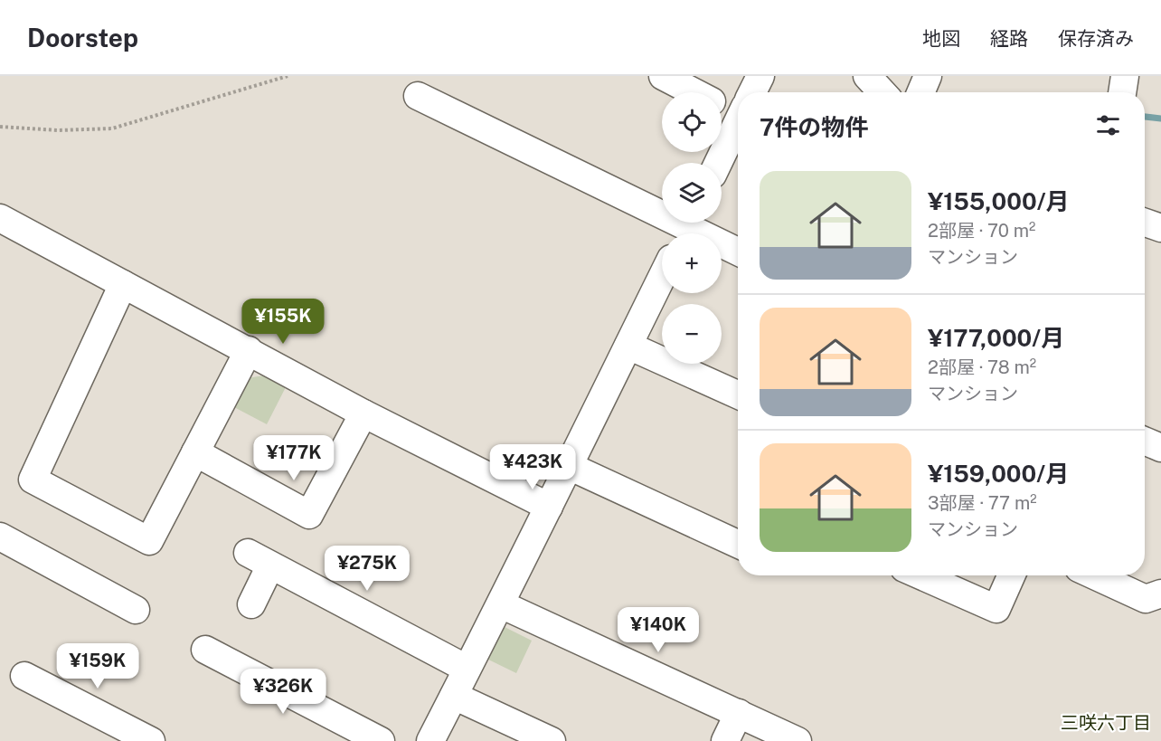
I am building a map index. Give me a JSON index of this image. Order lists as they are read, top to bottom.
{
  "districts": ["三咲六丁目"],
  "page": {
    "header": "Doorstep",
    "nav": ["地図", "経路", "保存済み"],
    "map_buttons": ["+", "−"],
    "heading": "7件の物件",
    "list": [
      {
        "name": "¥155,000/月",
        "note": "2部屋 · 70 m² · マンション"
      },
      {
        "name": "¥177,000/月",
        "note": "2部屋 · 78 m² · マンション"
      },
      {
        "name": "¥159,000/月",
        "note": "3部屋 · 77 m² · マンション"
      }
    ],
    "price": [
      "¥155K",
      "¥177K",
      "¥423K",
      "¥275K",
      "¥140K",
      "¥159K",
      "¥326K"
    ]
  }
}
